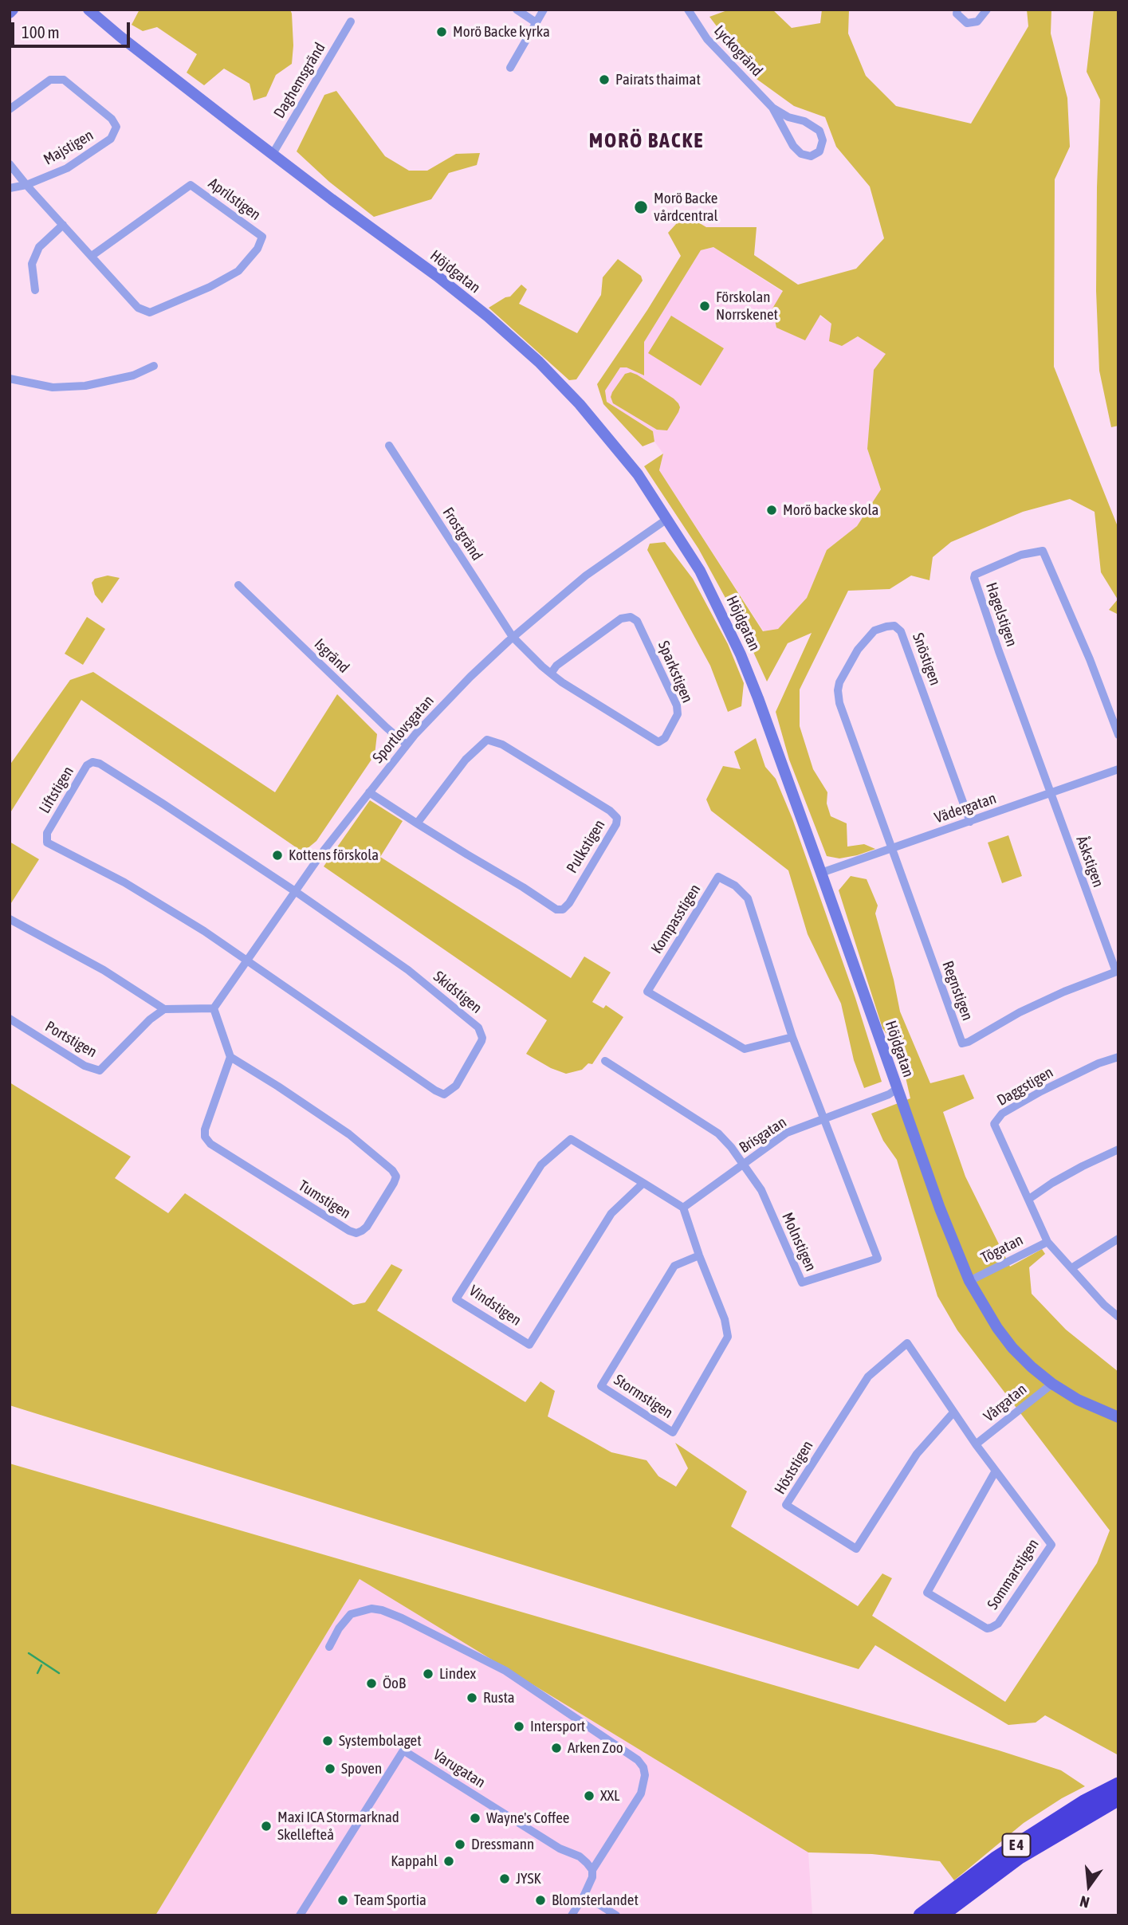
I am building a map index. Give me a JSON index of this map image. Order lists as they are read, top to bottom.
{
  "streets": {
    "highway": ["E 4"],
    "street": [
      "Lyckogränd",
      "Daghemsgränd",
      "Majstigen",
      "Aprilstigen",
      "Höjdgatan",
      "Frostgränd",
      "Hagelstigen",
      "Isgränd",
      "Snöstigen",
      "Sparkstigen",
      "Sportlovsgatan",
      "Liftstigen",
      "Vädergatan",
      "Pulkstigen",
      "Åskstigen",
      "Kompasstigen",
      "Regnstigen",
      "Skidstigen",
      "Portstigen",
      "Daggstigen",
      "Brisgatan",
      "Tumstigen",
      "Molnstigen",
      "Tögatan",
      "Vindstigen",
      "Stormstigen",
      "Vårgatan",
      "Höststigen",
      "Sommarstigen",
      "Varugatan"
    ]
  },
  "crossings": [
    ["Daghemsgränd", "Höjdgatan"],
    ["Majstigen", "Aprilstigen"],
    ["Höjdgatan", "Sportlovsgatan"],
    ["Höjdgatan", "Vädergatan"],
    ["Höjdgatan", "Brisgatan"],
    ["Höjdgatan", "Tögatan"],
    ["Höjdgatan", "Vårgatan"],
    ["Frostgränd", "Sparkstigen"],
    ["Frostgränd", "Sportlovsgatan"],
    ["Hagelstigen", "Vädergatan"],
    ["Hagelstigen", "Åskstigen"],
    ["Isgränd", "Sportlovsgatan"],
    ["Snöstigen", "Vädergatan"],
    ["Snöstigen", "Regnstigen"],
    ["Sparkstigen", "Sportlovsgatan"],
    ["Sportlovsgatan", "Liftstigen"],
    ["Sportlovsgatan", "Pulkstigen"],
    ["Sportlovsgatan", "Skidstigen"],
    ["Liftstigen", "Skidstigen"],
    ["Vädergatan", "Åskstigen"],
    ["Vädergatan", "Regnstigen"],
    ["Åskstigen", "Regnstigen"],
    ["Kompasstigen", "Brisgatan"],
    ["Kompasstigen", "Molnstigen"],
    ["Daggstigen", "Tögatan"],
    ["Brisgatan", "Molnstigen"],
    ["Brisgatan", "Vindstigen"],
    ["Brisgatan", "Stormstigen"],
    ["Vindstigen", "Stormstigen"],
    ["Vårgatan", "Höststigen"],
    ["Vårgatan", "Sommarstigen"],
    ["Höststigen", "Sommarstigen"]
  ],
  "districts": ["MORÖ BACKE"],
  "places": [
    "Morö Backe kyrka",
    "Pairats thaimat",
    "Morö Backe vårdcentral",
    "Förskolan Norrskenet",
    "Morö backe skola",
    "Kottens förskola",
    "Lindex",
    "ÖoB",
    "Rusta",
    "Intersport",
    "Systembolaget",
    "Arken Zoo",
    "Spoven",
    "XXL",
    "Wayne's Coffee",
    "Maxi ICA Stormarknad Skellefteå",
    "Dressmann",
    "Kappahl",
    "JYSK",
    "Team Sportia",
    "Blomsterlandet"
  ],
  "scale_bar": "100 m",
  "north": "bottom"
}
